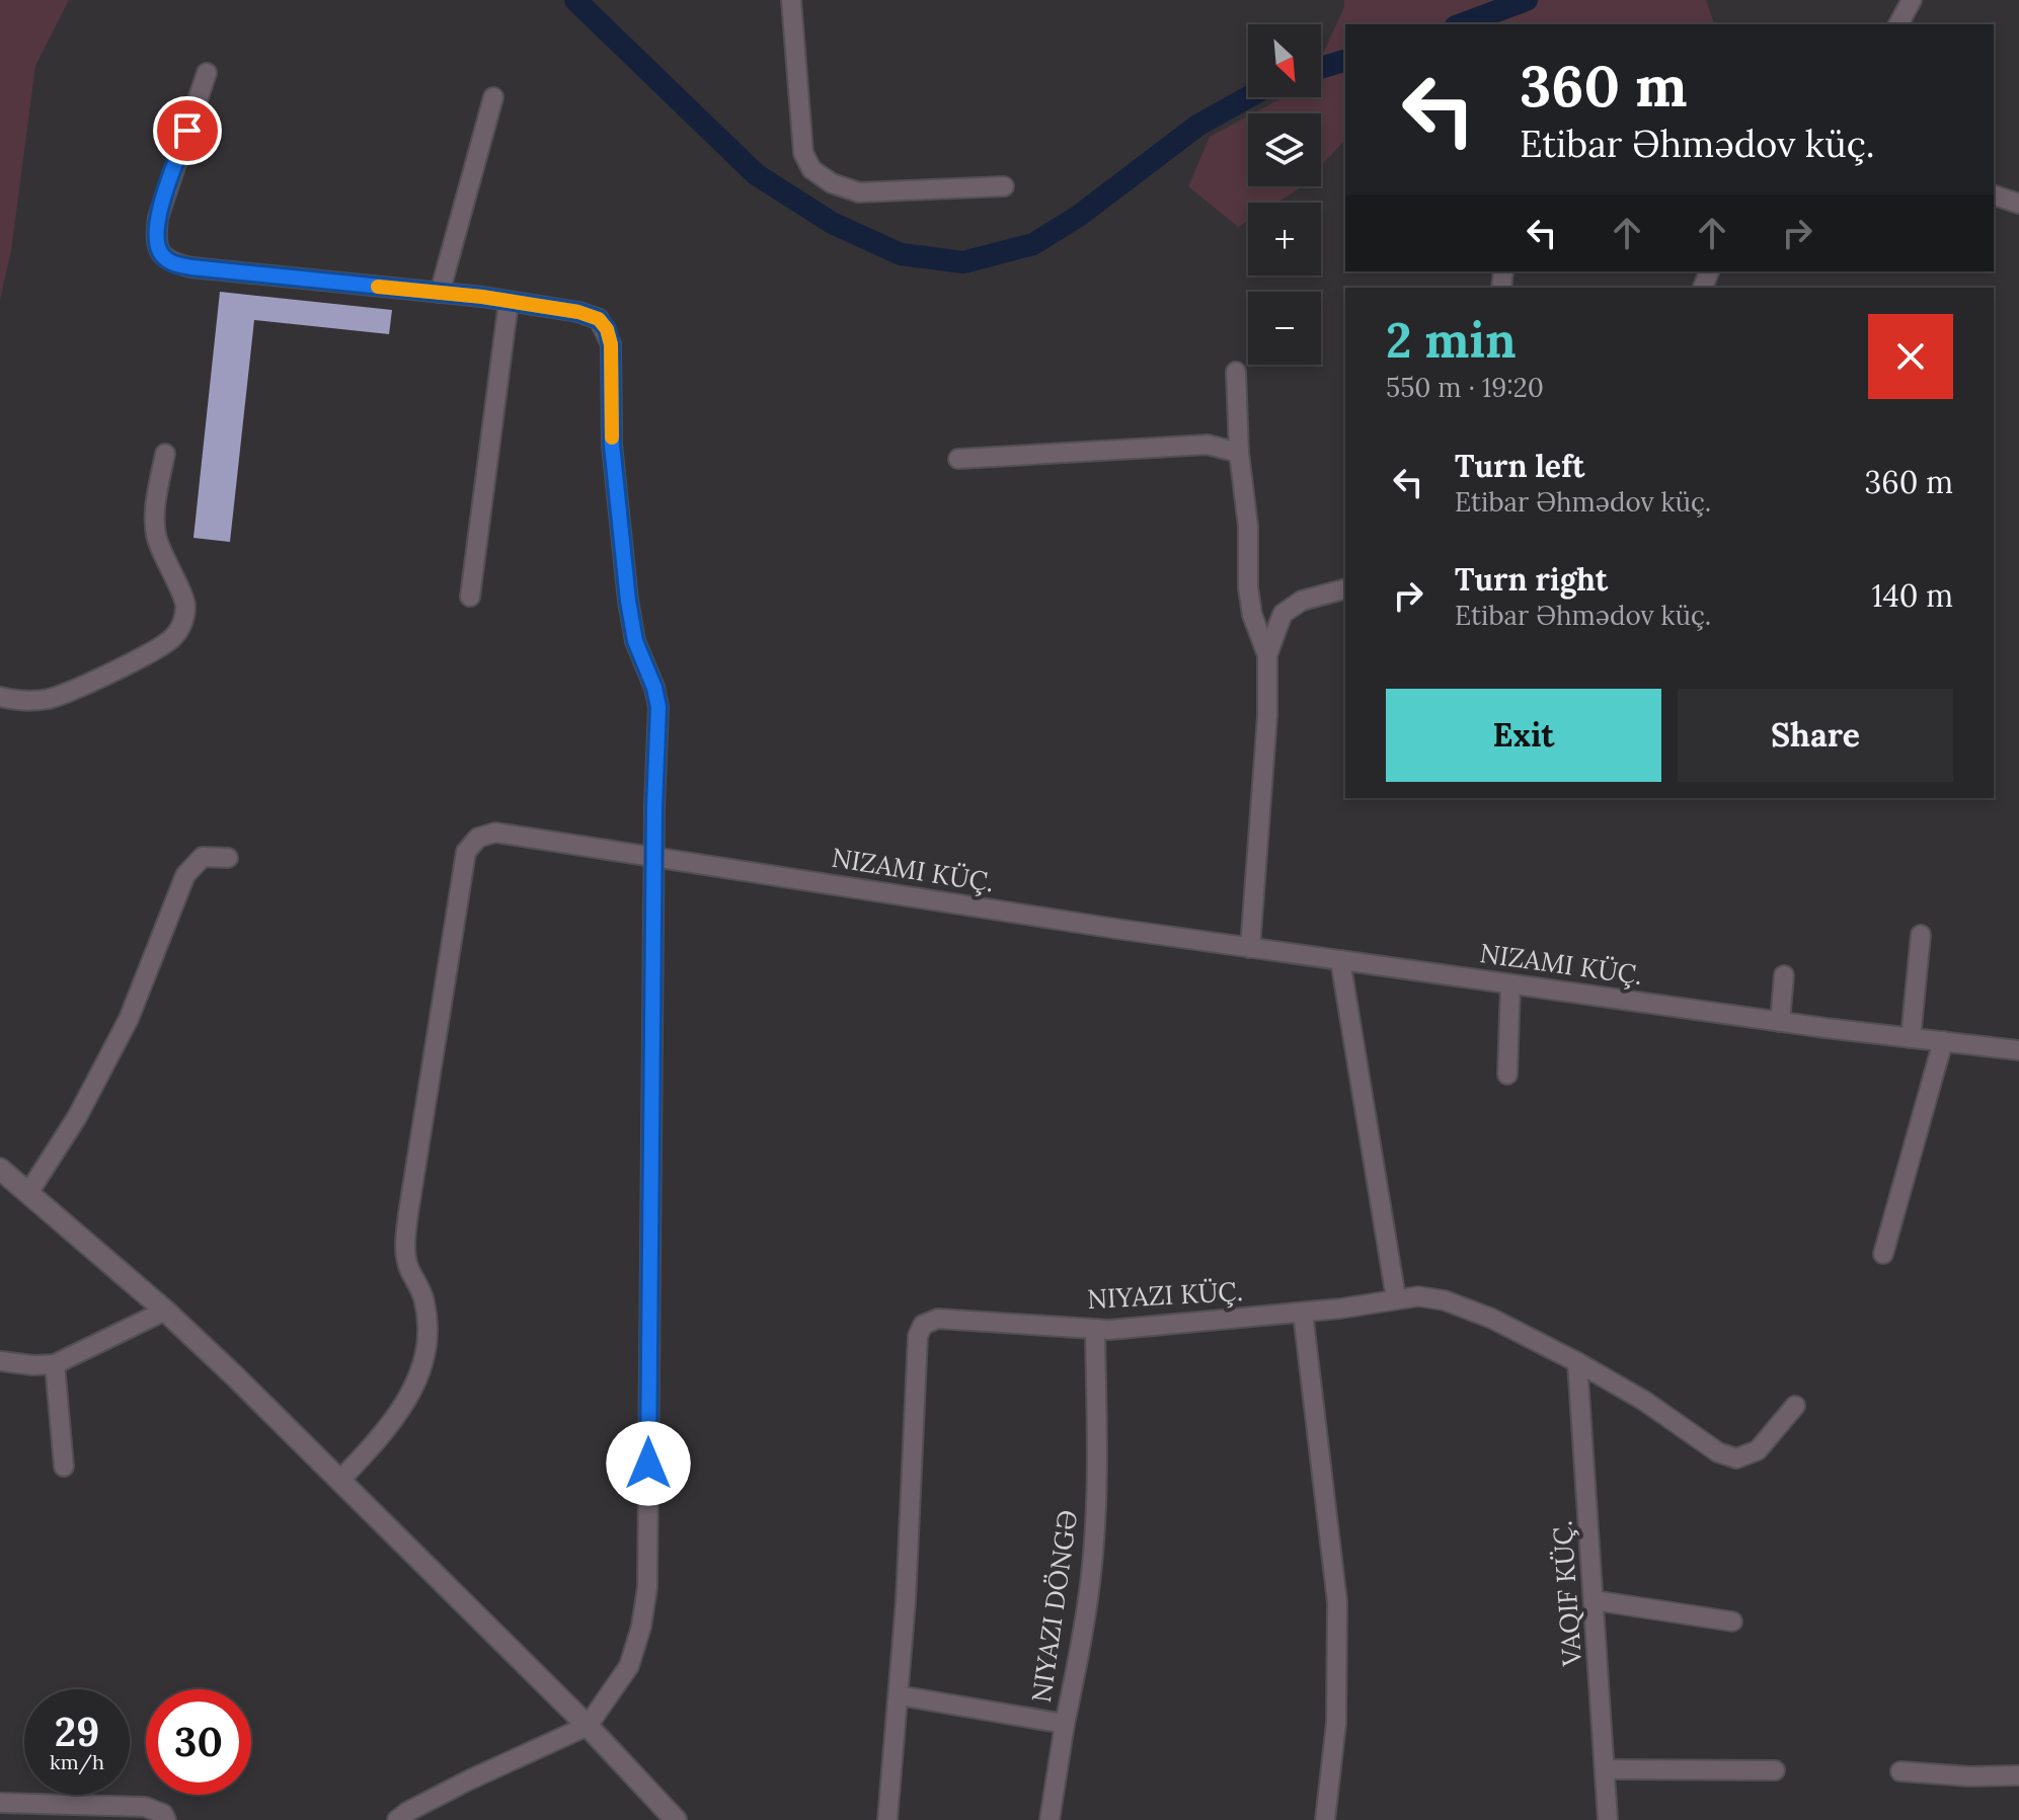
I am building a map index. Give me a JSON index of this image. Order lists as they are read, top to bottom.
{
  "streets": {
    "street": [
      "NIZAMI KÜÇ.",
      "NIYAZI KÜÇ.",
      "VAQIF KÜÇ.",
      "NIYAZI DÖNGƏ"
    ]
  },
  "crossings": [
    ["NIYAZI KÜÇ.", "VAQIF KÜÇ."],
    ["NIYAZI KÜÇ.", "NIYAZI DÖNGƏ"]
  ],
  "north": "bottom right",
  "page": {
    "map_buttons": ["+", "−"],
    "turn": ["360 m", "Etibar Əhmədov küç."],
    "heading": ["2 min", "550 m · 19:20"],
    "list": [
      {
        "name": "Turn left",
        "note": "Etibar Əhmədov küç.",
        "value": "360 m"
      },
      {
        "name": "Turn right",
        "note": "Etibar Əhmədov küç.",
        "value": "140 m"
      }
    ],
    "buttons": ["Exit", "Share"],
    "speed": "29 km/h",
    "limit": "30"
  }
}
